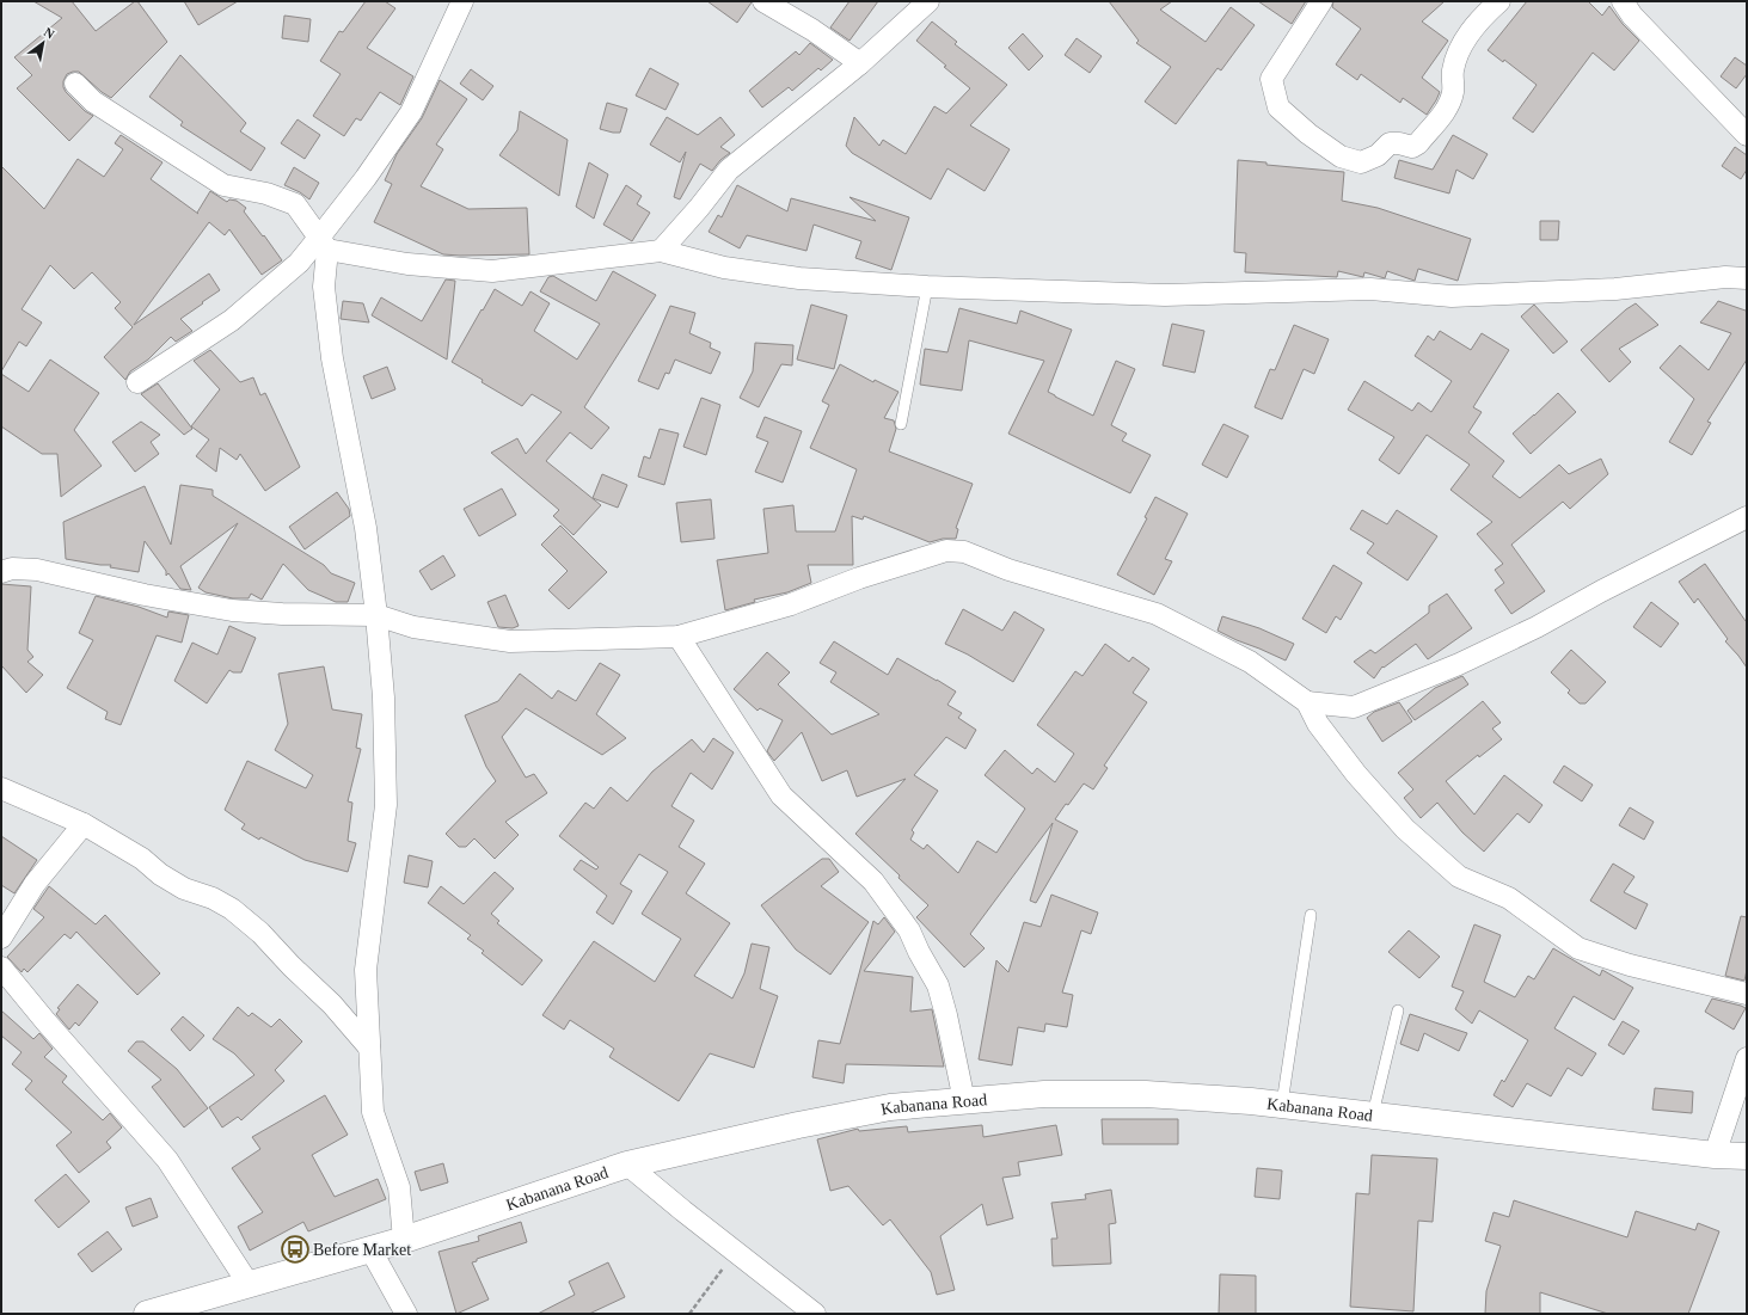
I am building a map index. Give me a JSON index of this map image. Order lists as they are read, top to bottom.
{
  "streets": {
    "street": ["Kabanana Road"]
  },
  "places": {
    "bus stop": ["Before Market"]
  },
  "north": "top right"
}
